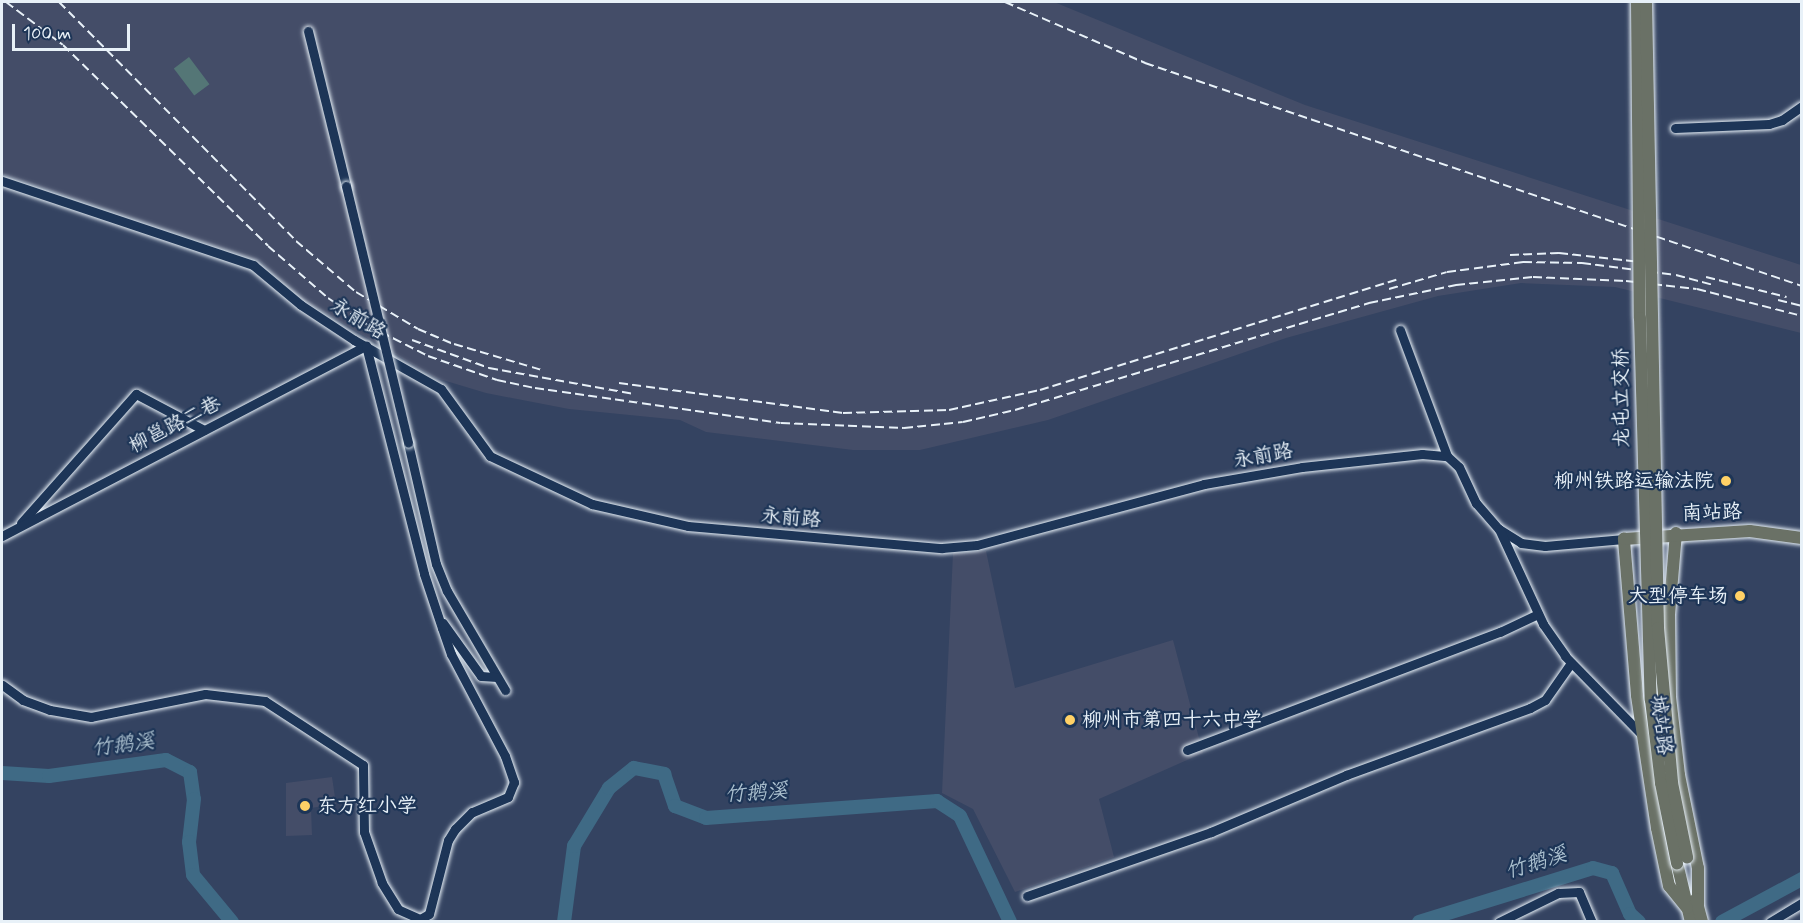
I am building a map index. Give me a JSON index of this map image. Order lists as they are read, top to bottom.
{
  "streets": {
    "main road": ["龙屯立交桥", "南站路", "城站路"],
    "street": ["永前路", "柳邕路二巷"]
  },
  "crossings": [
    ["永前路", "柳邕路二巷"],
    ["南站路", "城站路"]
  ],
  "water": ["竹鹅溪"],
  "places": [
    "柳州铁路运输法院",
    "大型停车场",
    "柳州市第四十六中学",
    "东方红小学"
  ],
  "scale_bar": "100 m"
}
